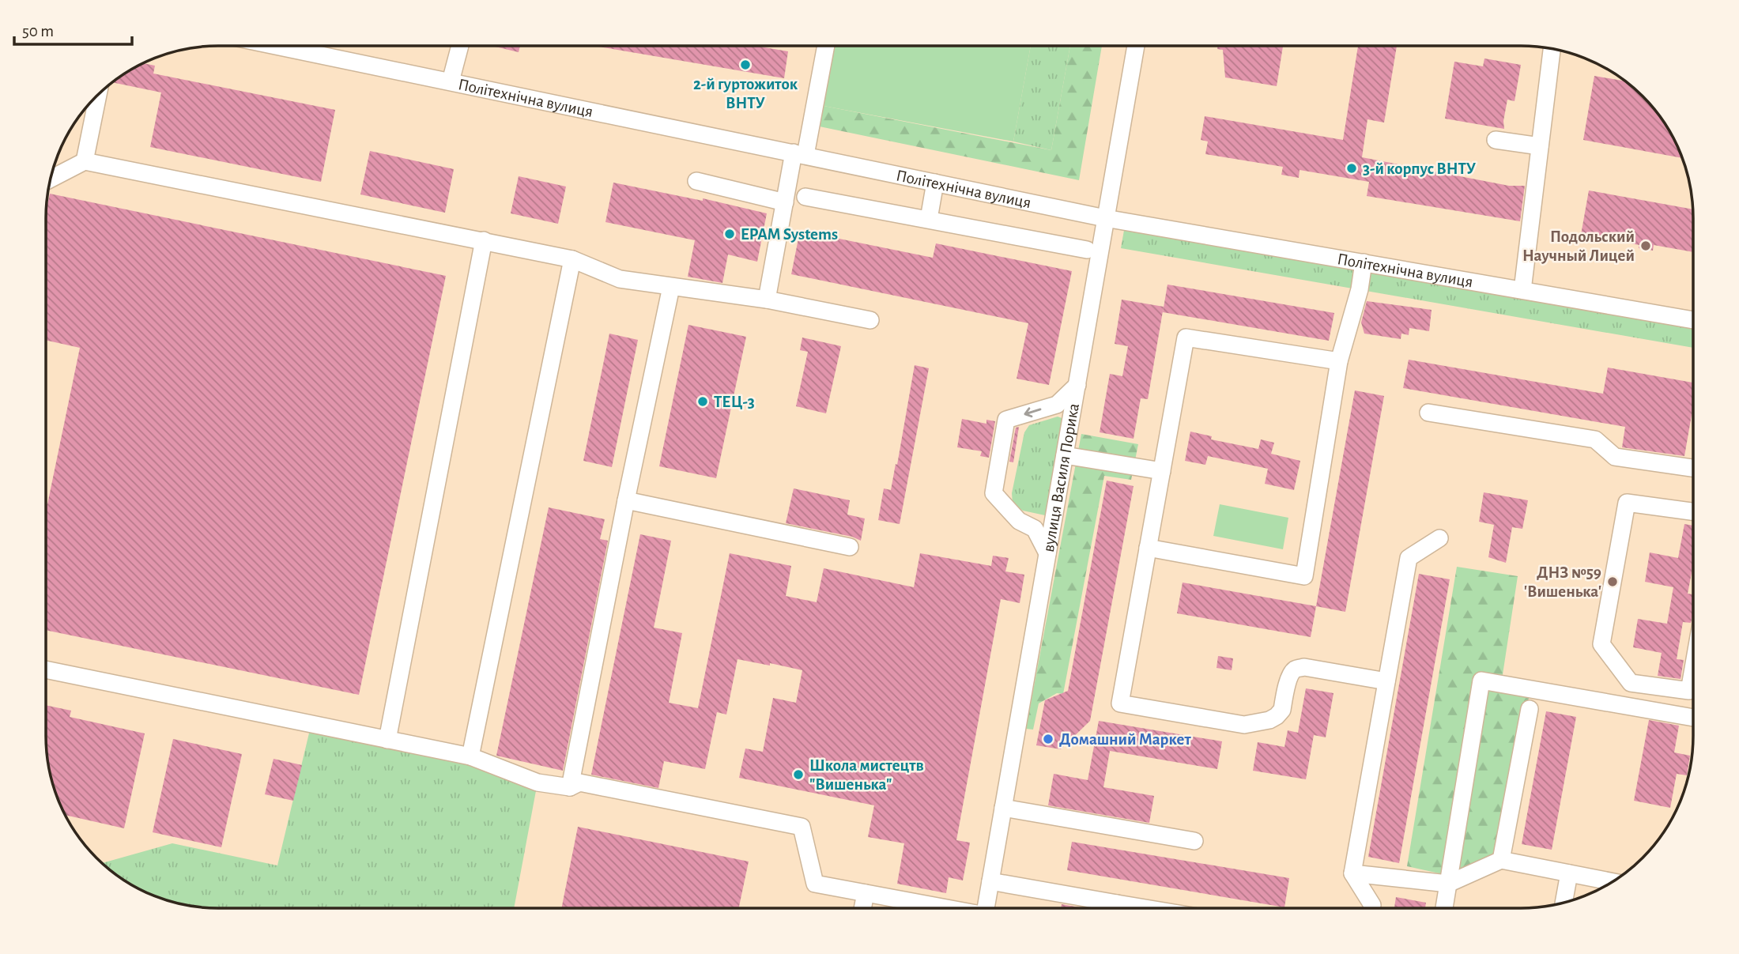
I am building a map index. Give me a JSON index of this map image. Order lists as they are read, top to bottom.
{
  "streets": {
    "street": ["Політехнічна вулиця", "вулиця Василя Порика"]
  },
  "crossings": [
    ["Політехнічна вулиця", "вулиця Василя Порика"]
  ],
  "places": [
    "2-й гуртожиток ВНТУ",
    "3-й корпус ВНТУ",
    "EPAM Systems",
    "Подольский Научный Лицей",
    "ТЕЦ-3",
    "ДНЗ №59 'Вишенька'",
    "Домашний Маркет",
    "Школа мистецтв \"Вишенька\""
  ],
  "scale_bar": "50 m"
}
